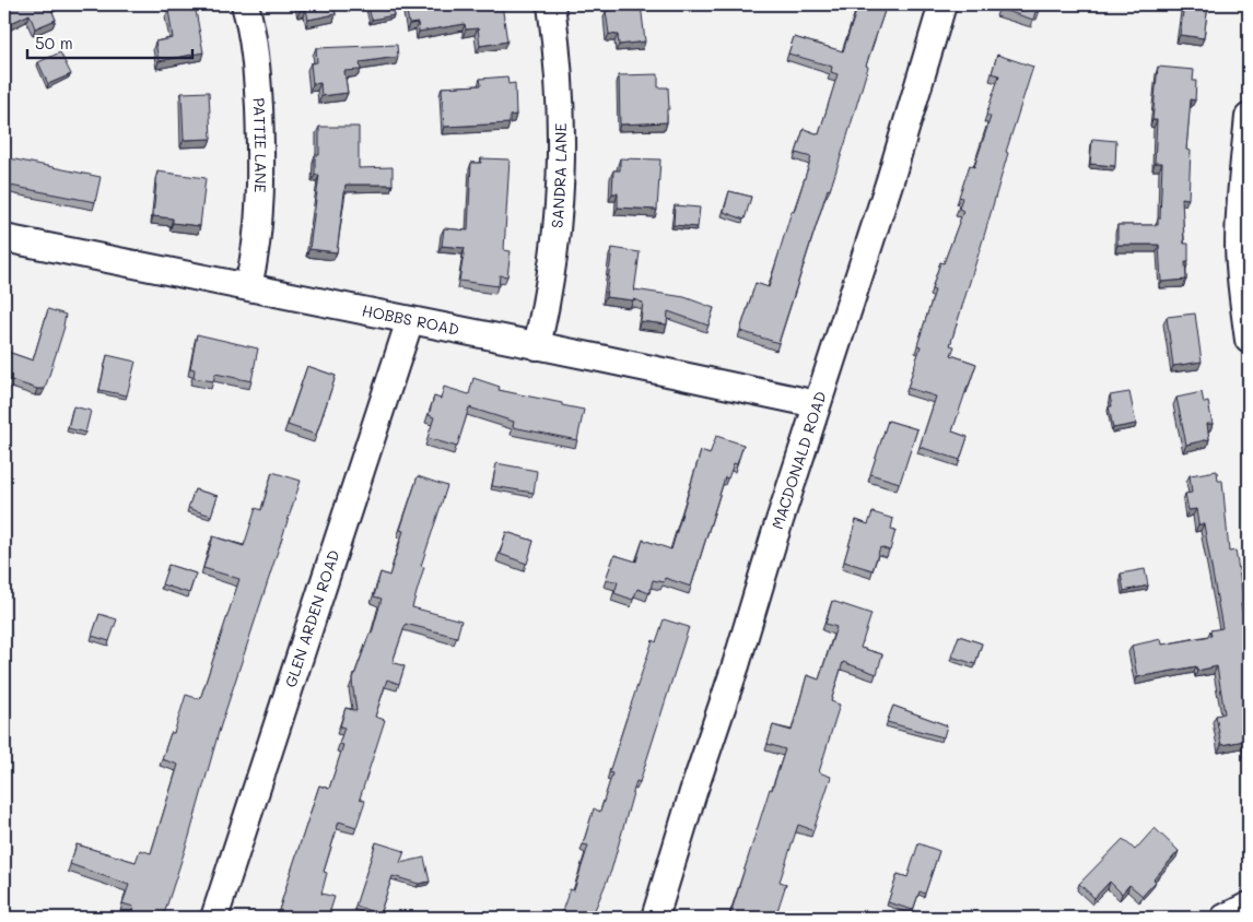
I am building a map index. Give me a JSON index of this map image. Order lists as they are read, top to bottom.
{
  "streets": {
    "street": [
      "PATTIE LANE",
      "SANDRA LANE",
      "HOBBS ROAD",
      "MACDONALD ROAD",
      "GLEN ARDEN ROAD"
    ]
  },
  "crossings": [
    ["PATTIE LANE", "HOBBS ROAD"],
    ["SANDRA LANE", "HOBBS ROAD"],
    ["HOBBS ROAD", "MACDONALD ROAD"],
    ["HOBBS ROAD", "GLEN ARDEN ROAD"]
  ],
  "scale_bar": "50 m"
}
